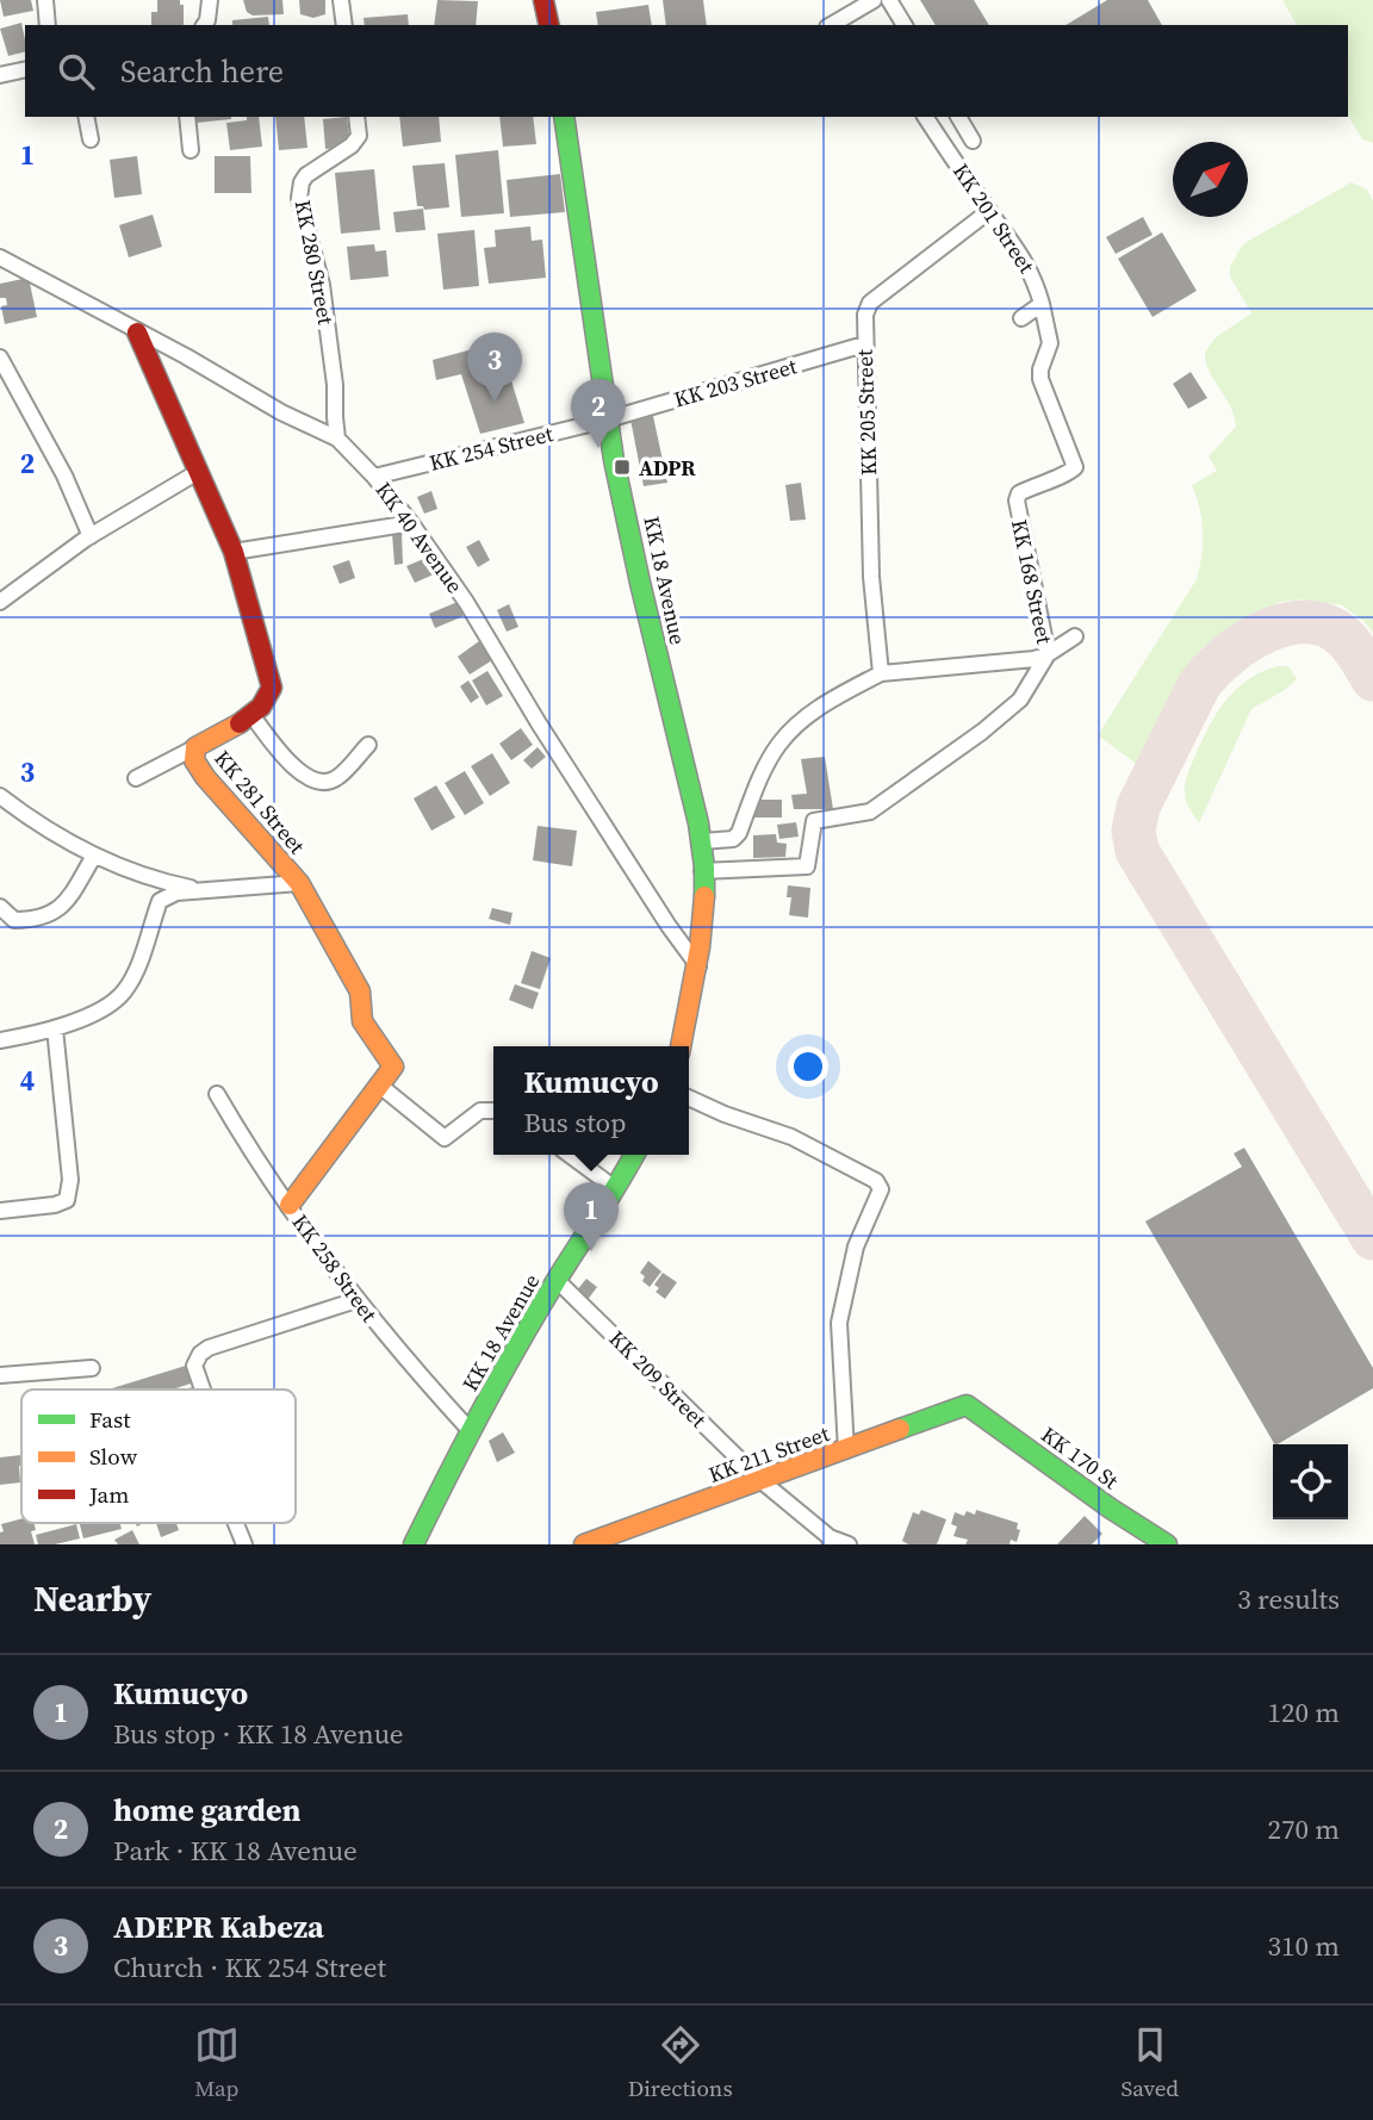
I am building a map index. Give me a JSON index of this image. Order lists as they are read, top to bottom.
{
  "streets": {
    "main road": [
      "KK 18 Avenue",
      "KK 281 Street",
      "KK 211 Street",
      "KK 170 St"
    ],
    "street": [
      "KK 201 Street",
      "KK 280 Street",
      "KK 203 Street",
      "KK 205 Street",
      "KK 254 Street",
      "KK 40 Avenue",
      "KK 168 Street",
      "KK 258 Street",
      "KK 209 Street"
    ]
  },
  "crossings": [
    ["KK 201 Street", "KK 205 Street"],
    ["KK 201 Street", "KK 168 Street"],
    ["KK 280 Street", "KK 40 Avenue"],
    ["KK 203 Street", "KK 205 Street"],
    ["KK 203 Street", "KK 254 Street"],
    ["KK 203 Street", "KK 18 Avenue"],
    ["KK 254 Street", "KK 40 Avenue"],
    ["KK 254 Street", "KK 18 Avenue"],
    ["KK 40 Avenue", "KK 18 Avenue"],
    ["KK 18 Avenue", "KK 258 Street"],
    ["KK 18 Avenue", "KK 209 Street"],
    ["KK 209 Street", "KK 211 Street"],
    ["KK 211 Street", "KK 170 St"]
  ],
  "places": {
    "transit": ["ADPR"]
  },
  "legend": ["Fast", "Slow", "Jam"],
  "north": "top right",
  "page": {
    "search": "Search here",
    "pins": ["3", "2", "1"],
    "popup": ["Kumucyo", "Bus stop"],
    "heading": ["Nearby", "3 results"],
    "list": [
      {
        "mark": "1",
        "name": "Kumucyo",
        "note": "Bus stop · KK 18 Avenue",
        "value": "120 m"
      },
      {
        "mark": "2",
        "name": "home garden",
        "note": "Park · KK 18 Avenue",
        "value": "270 m"
      },
      {
        "mark": "3",
        "name": "ADEPR Kabeza",
        "note": "Church · KK 254 Street",
        "value": "310 m"
      }
    ],
    "nav": ["Map", "Directions", "Saved"]
  },
  "grid": {
    "rows": [
      "1",
      "2",
      "3",
      "4"
    ]
  }
}
